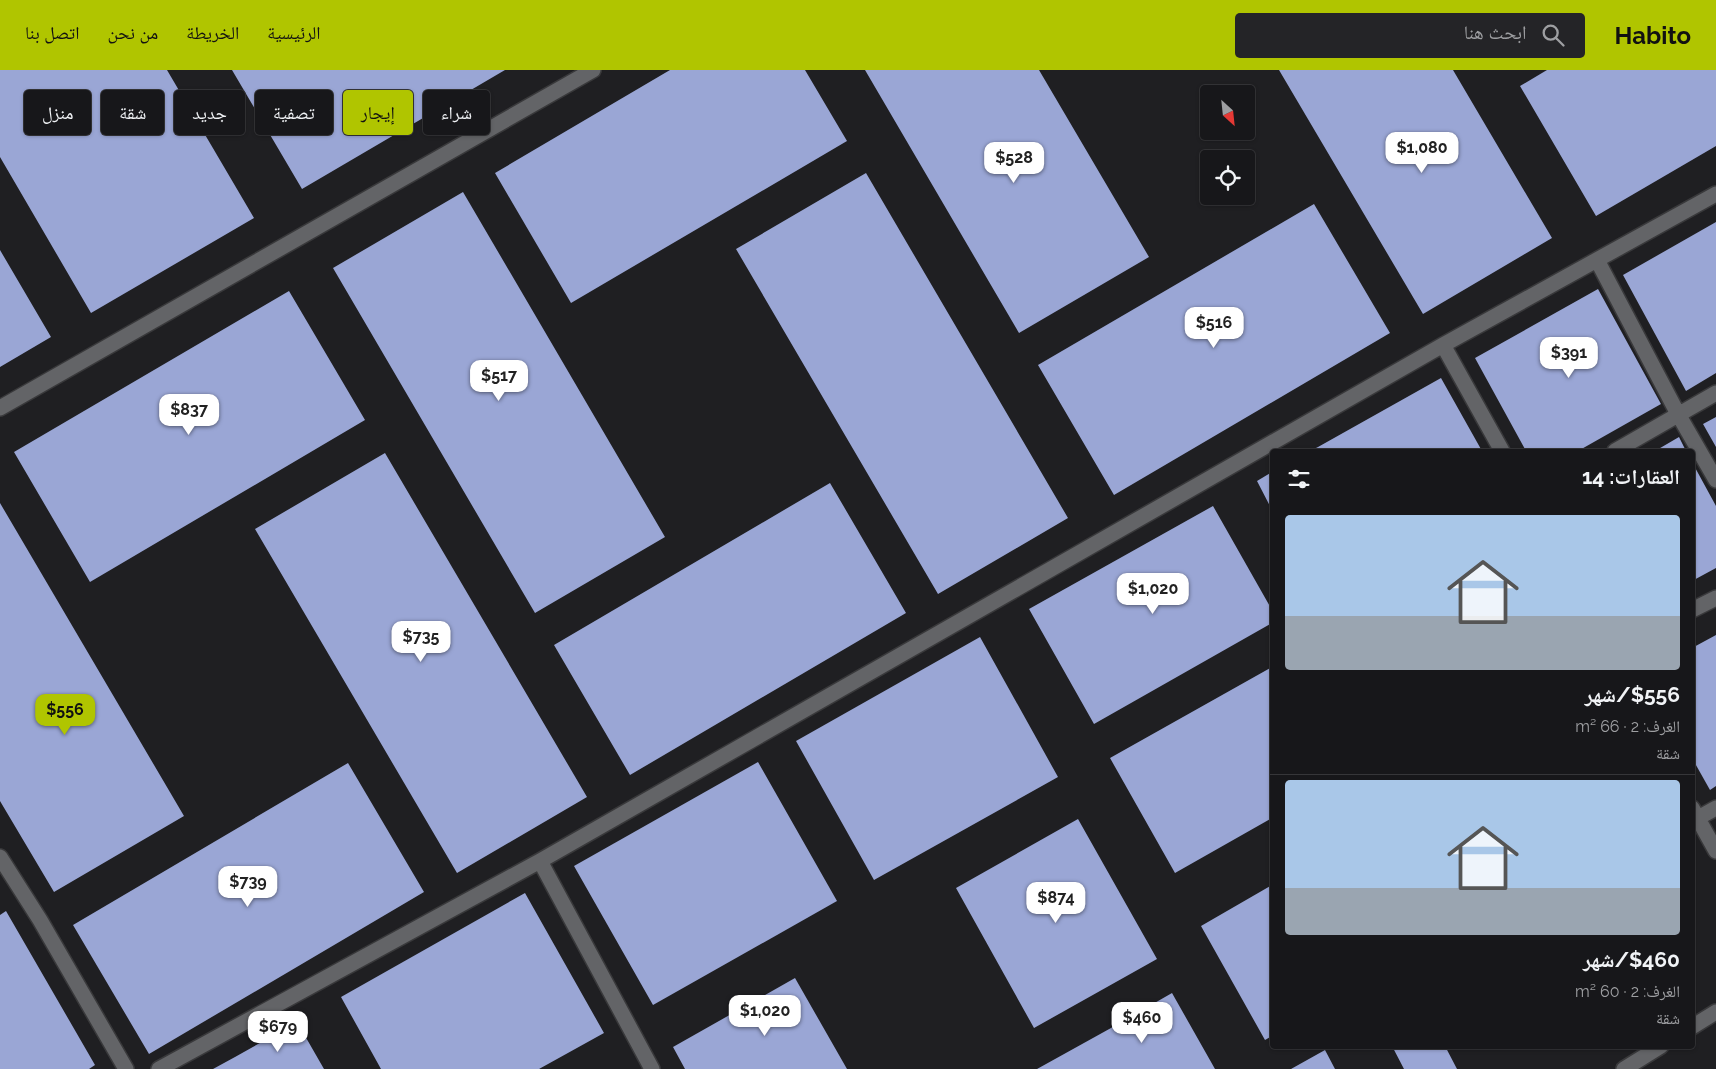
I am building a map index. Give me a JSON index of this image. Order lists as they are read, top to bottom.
{
  "north": "bottom right",
  "page": {
    "header": "Habito",
    "search": "ابحث هنا",
    "nav": [
      "الرئيسية",
      "الخريطة",
      "من نحن",
      "اتصل بنا"
    ],
    "chip": [
      "شراء",
      "إيجار",
      "تصفية",
      "جديد",
      "شقة",
      "منزل"
    ],
    "price": [
      "$1,080",
      "$528",
      "$516",
      "$391",
      "$517",
      "$837",
      "$1,020",
      "$735",
      "$556",
      "$739",
      "$874",
      "$1,020",
      "$460",
      "$679"
    ],
    "heading": "العقارات: 14",
    "list": [
      {
        "name": "$556/شهر",
        "note": "الغرف: 2 · 66 m² · شقة"
      },
      {
        "name": "$460/شهر",
        "note": "الغرف: 2 · 60 m² · شقة"
      }
    ]
  }
}
